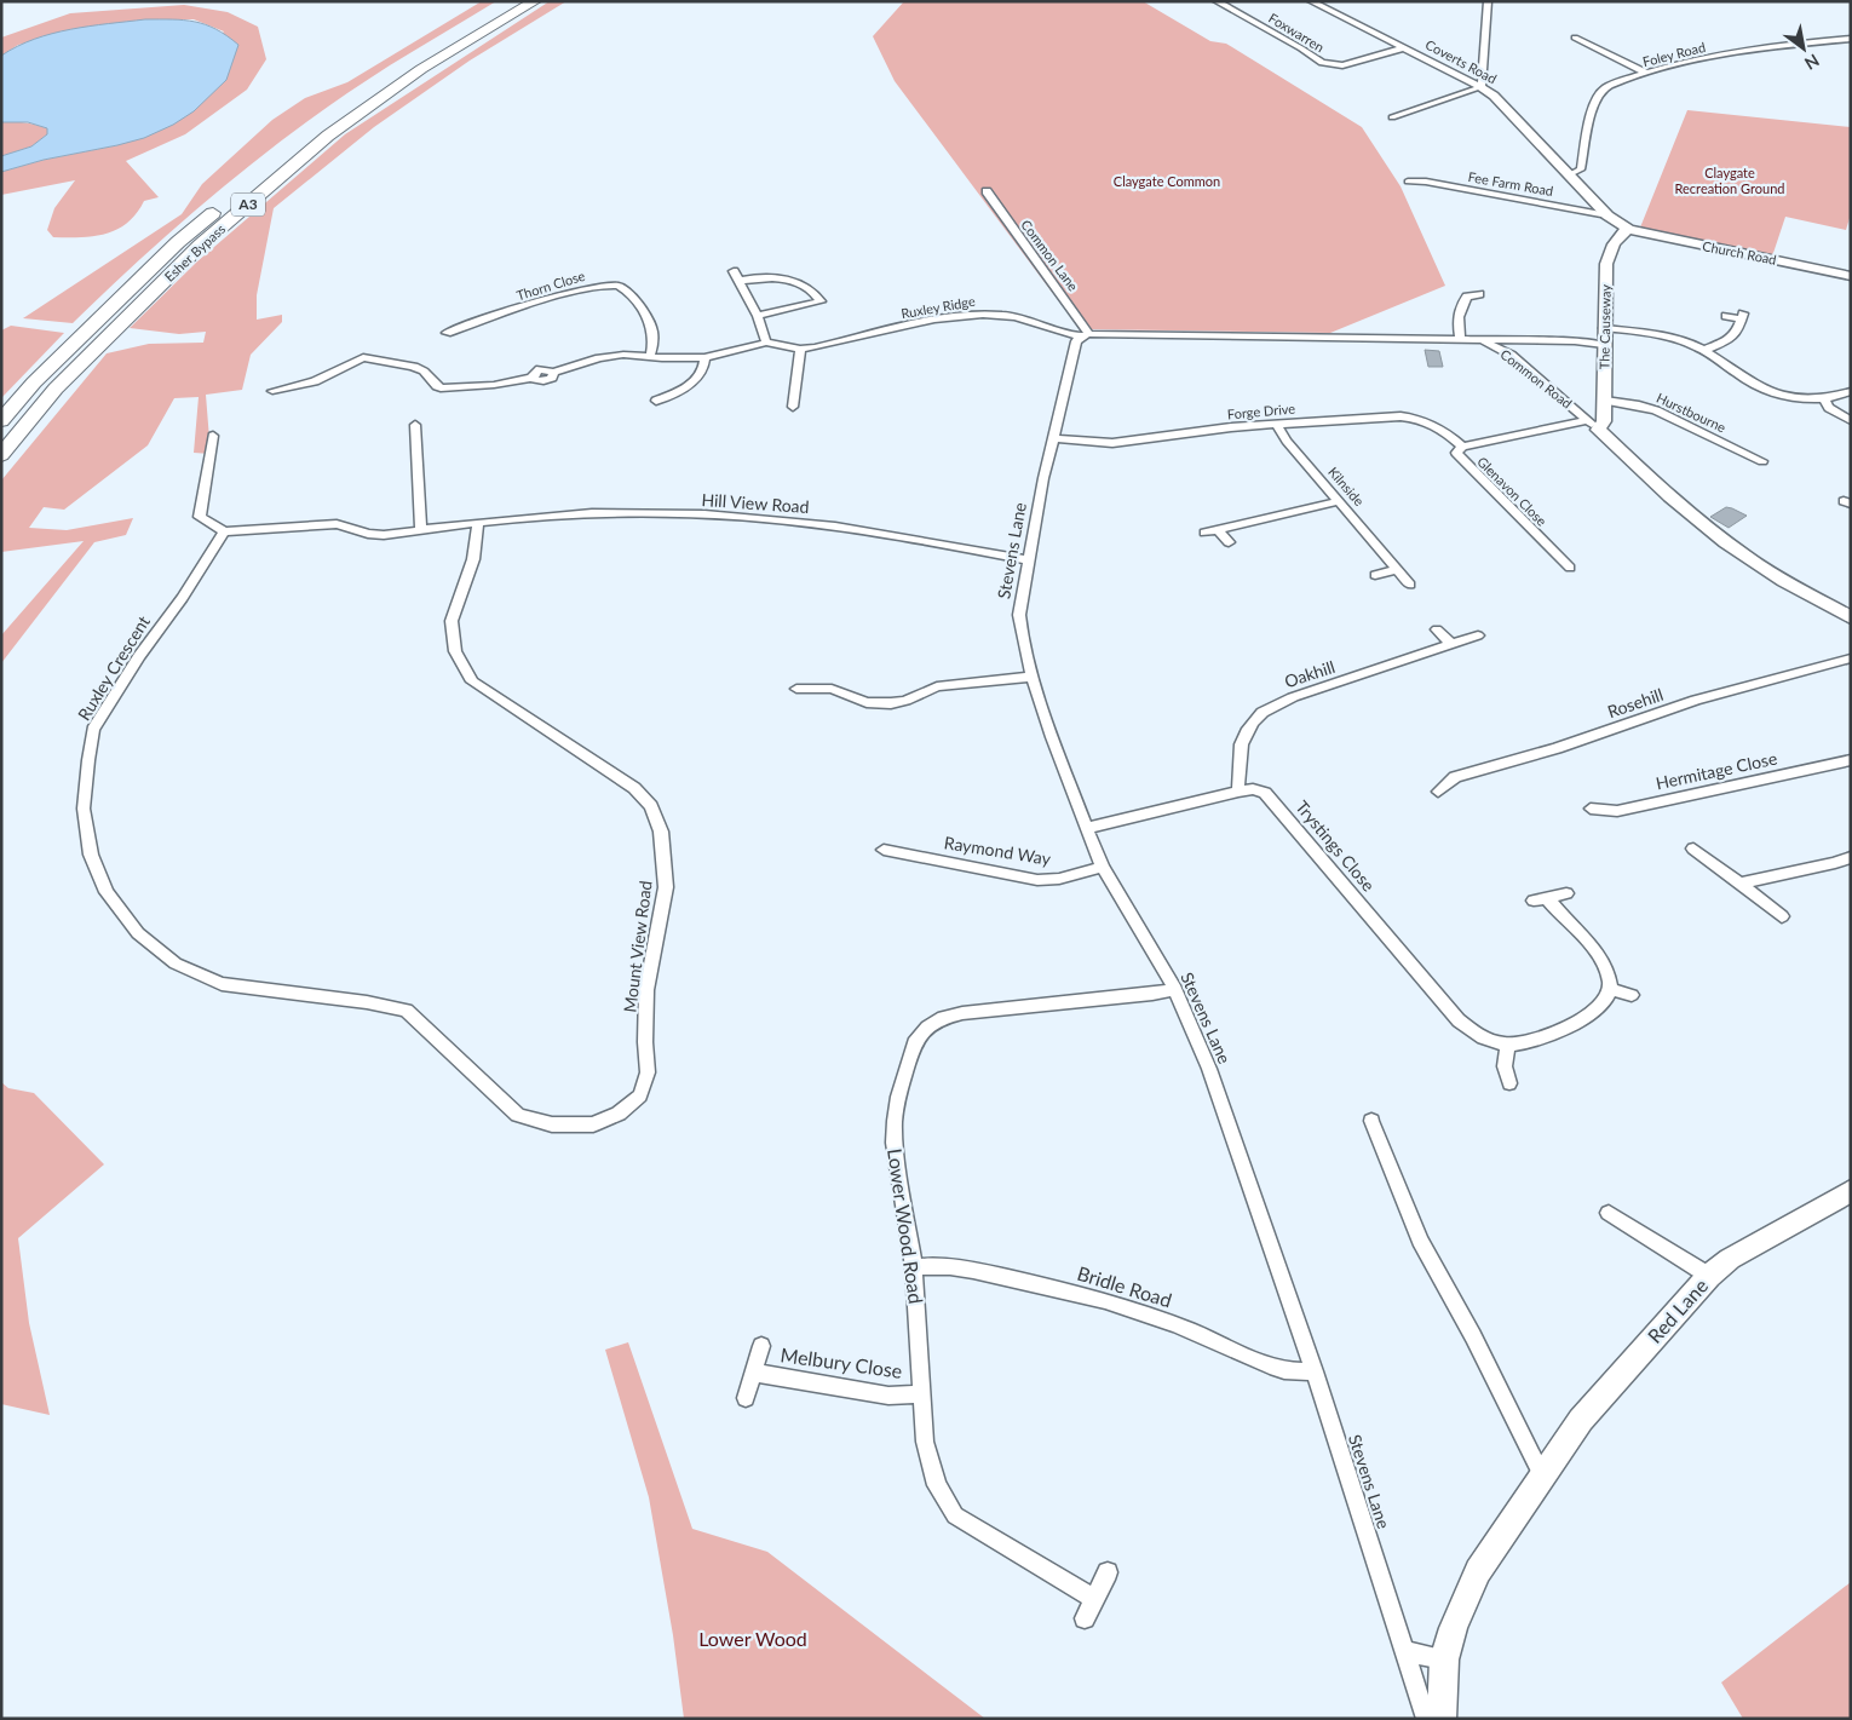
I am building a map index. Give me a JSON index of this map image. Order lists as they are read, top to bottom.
{
  "streets": {
    "highway": ["A3", "Esher Bypass"],
    "street": [
      "Foxwarren",
      "Foley Road",
      "Coverts Road",
      "Fee Farm Road",
      "Church Road",
      "Common Lane",
      "Thorn Close",
      "Ruxley Ridge",
      "The Causeway",
      "Common Road",
      "Forge Drive",
      "Hurstbourne",
      "Kilnside",
      "Glenavon Close",
      "Hill View Road",
      "Stevens Lane",
      "Ruxley Crescent",
      "Oakhill",
      "Rosehill",
      "Hermitage Close",
      "Trystings Close",
      "Raymond Way",
      "Mount View Road",
      "Lower Wood Road",
      "Bridle Road",
      "Red Lane",
      "Melbury Close"
    ]
  },
  "crossings": [
    ["Foxwarren", "Coverts Road"],
    ["Foley Road", "Coverts Road"],
    ["Coverts Road", "Fee Farm Road"],
    ["Coverts Road", "Church Road"],
    ["Coverts Road", "The Causeway"],
    ["Church Road", "The Causeway"],
    ["Common Lane", "Ruxley Ridge"],
    ["Common Lane", "Common Road"],
    ["Common Lane", "Stevens Lane"],
    ["Thorn Close", "Ruxley Ridge"],
    ["Ruxley Ridge", "Common Road"],
    ["Ruxley Ridge", "Stevens Lane"],
    ["The Causeway", "Common Road"],
    ["The Causeway", "Hurstbourne"],
    ["The Causeway", "Glenavon Close"],
    ["Common Road", "Glenavon Close"],
    ["Common Road", "Stevens Lane"],
    ["Forge Drive", "Kilnside"],
    ["Forge Drive", "Glenavon Close"],
    ["Forge Drive", "Stevens Lane"],
    ["Hill View Road", "Stevens Lane"],
    ["Hill View Road", "Mount View Road"],
    ["Stevens Lane", "Trystings Close"],
    ["Stevens Lane", "Raymond Way"],
    ["Stevens Lane", "Lower Wood Road"],
    ["Stevens Lane", "Bridle Road"],
    ["Ruxley Crescent", "Mount View Road"],
    ["Oakhill", "Trystings Close"],
    ["Lower Wood Road", "Bridle Road"],
    ["Lower Wood Road", "Melbury Close"]
  ],
  "parks": ["Claygate Recreation Ground", "Claygate Common", "Lower Wood"],
  "north": "bottom right"
}
